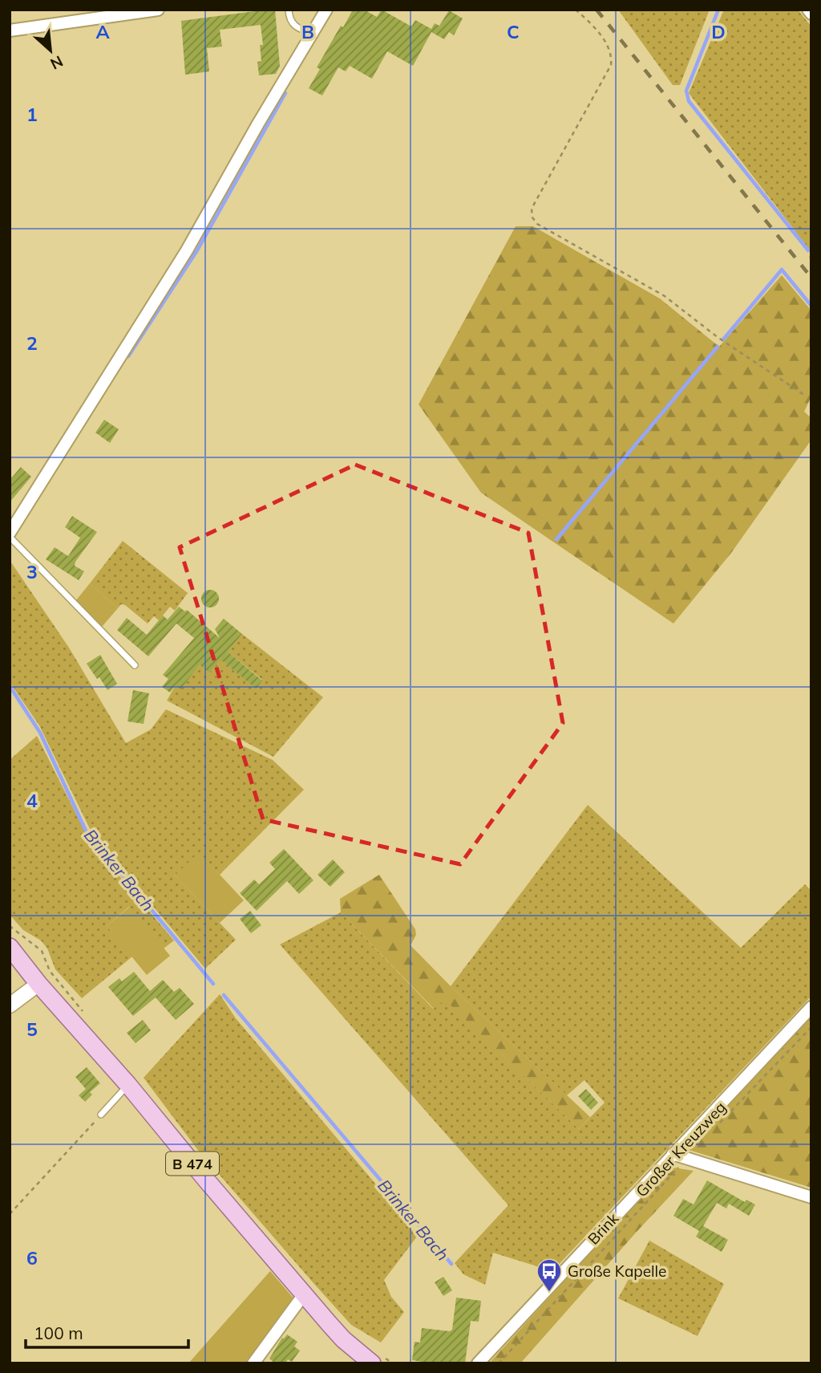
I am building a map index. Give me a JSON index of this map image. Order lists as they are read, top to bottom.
{
  "streets": {
    "main road": ["B 474"],
    "street": ["Brink"],
    "path": ["Großer Kreuzweg"]
  },
  "water": ["Brinker Bach"],
  "places": {
    "bus stop": ["Große Kapelle"]
  },
  "scale_bar": "100 m",
  "north": "bottom right",
  "grid": {
    "columns": [
      "A",
      "B",
      "C",
      "D"
    ],
    "rows": [
      "1",
      "2",
      "3",
      "4",
      "5",
      "6"
    ]
  }
}
